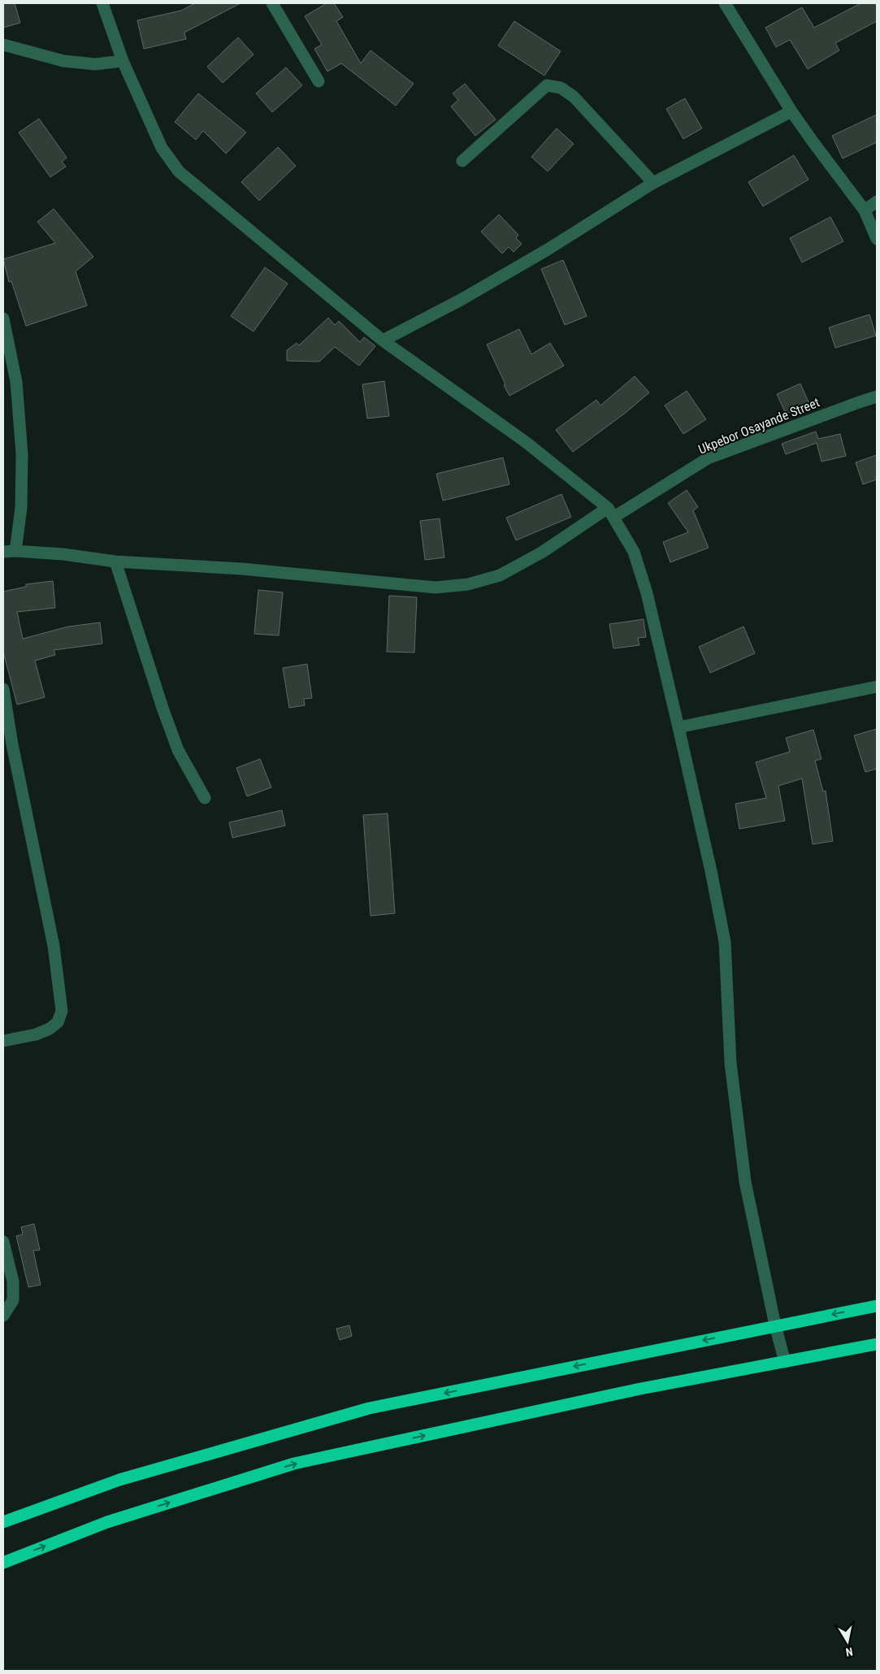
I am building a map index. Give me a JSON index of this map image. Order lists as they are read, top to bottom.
{
  "streets": {
    "street": ["Ukpebor Osayande Street"]
  },
  "north": "bottom"
}
